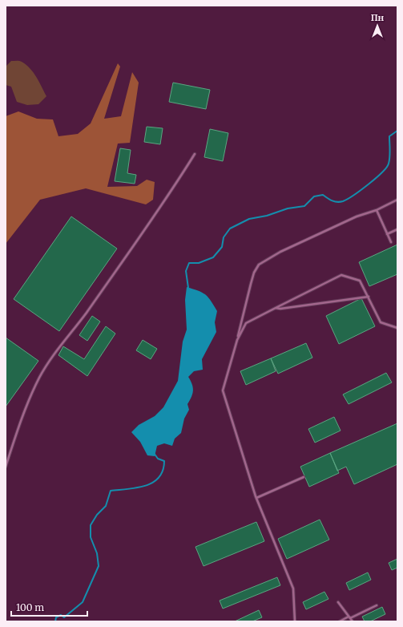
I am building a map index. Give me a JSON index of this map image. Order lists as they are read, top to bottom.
{
  "scale_bar": "100 m",
  "north": "top"
}
